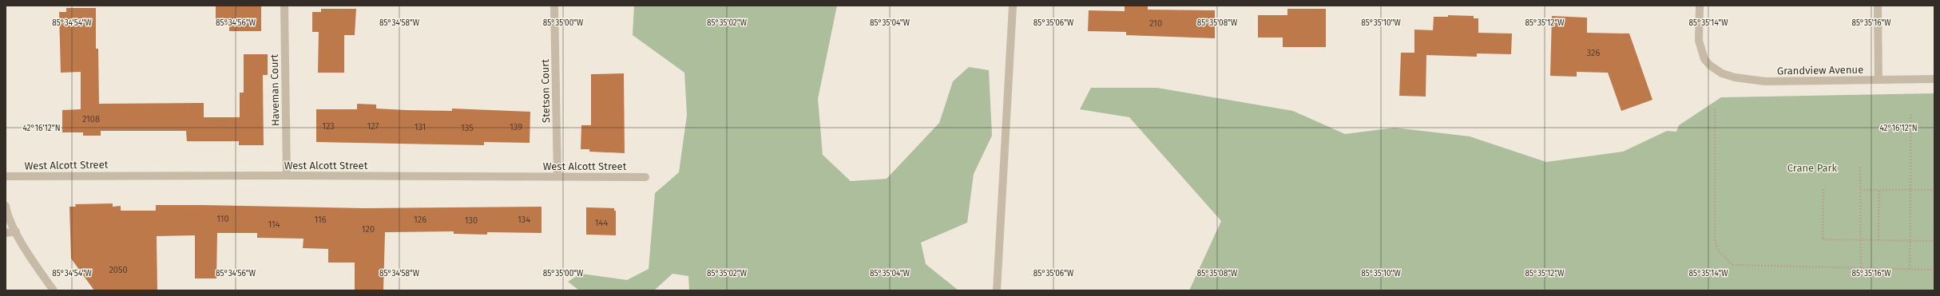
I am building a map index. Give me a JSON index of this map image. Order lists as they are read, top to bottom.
{
  "streets": {
    "street": [
      "Grandview Avenue",
      "Haveman Court",
      "Stetson Court",
      "West Alcott Street"
    ]
  },
  "crossings": [
    ["Haveman Court", "West Alcott Street"],
    ["Stetson Court", "West Alcott Street"]
  ],
  "parks": ["Crane Park"],
  "house_numbers": [
    "210",
    "326",
    "2108",
    "123",
    "127",
    "131",
    "139",
    "135",
    "110",
    "116",
    "126",
    "134",
    "130",
    "144",
    "114",
    "120",
    "2050"
  ],
  "coordinates": [
    "85°34'54\"W",
    "85°34'56\"W",
    "85°34'58\"W",
    "85°35'00\"W",
    "85°35'02\"W",
    "85°35'04\"W",
    "85°35'06\"W",
    "85°35'08\"W",
    "85°35'10\"W",
    "85°35'12\"W",
    "85°35'14\"W",
    "85°35'16\"W",
    "42°16'12\"N"
  ]
}
